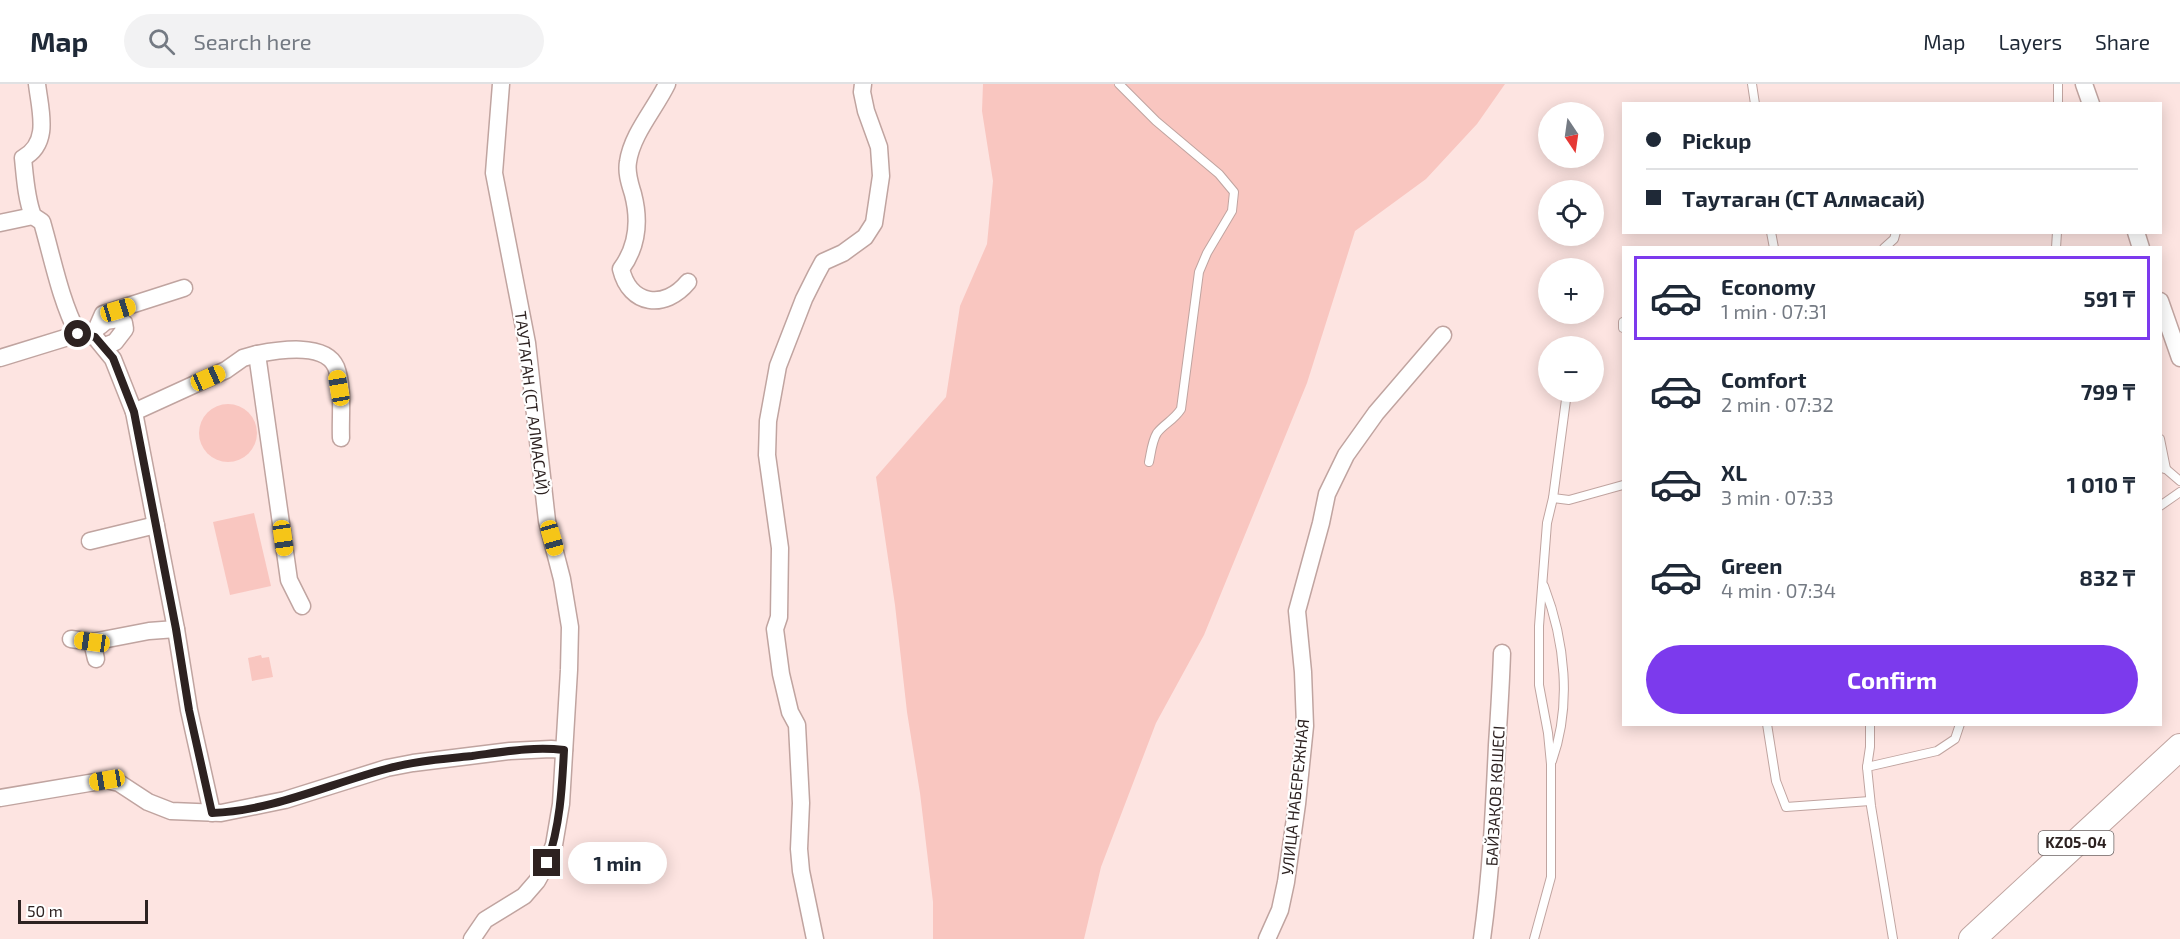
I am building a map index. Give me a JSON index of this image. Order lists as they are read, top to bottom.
{
  "streets": {
    "main road": ["KZ05-04"],
    "street": ["ТАУТАГАН (СТ АЛМАСАЙ)", "БАЙЗАҚОВ КӨШЕСІ", "УЛИЦА НАБЕРЕЖНАЯ"]
  },
  "scale_bar": "50 m",
  "north": "bottom",
  "page": {
    "header": "Map",
    "search": "Search here",
    "nav": ["Map", "Layers", "Share"],
    "map_buttons": ["+", "−"],
    "banner": ["Pickup", "Таутаган (СТ Алмасай)"],
    "list": [
      {
        "name": "Economy",
        "note": "1 min · 07:31",
        "value": "591 ₸"
      },
      {
        "name": "Comfort",
        "note": "2 min · 07:32",
        "value": "799 ₸"
      },
      {
        "name": "XL",
        "note": "3 min · 07:33",
        "value": "1 010 ₸"
      },
      {
        "name": "Green",
        "note": "4 min · 07:34",
        "value": "832 ₸"
      }
    ],
    "buttons": "Confirm",
    "bubble": "1 min",
    "scale": "50 m"
  }
}
